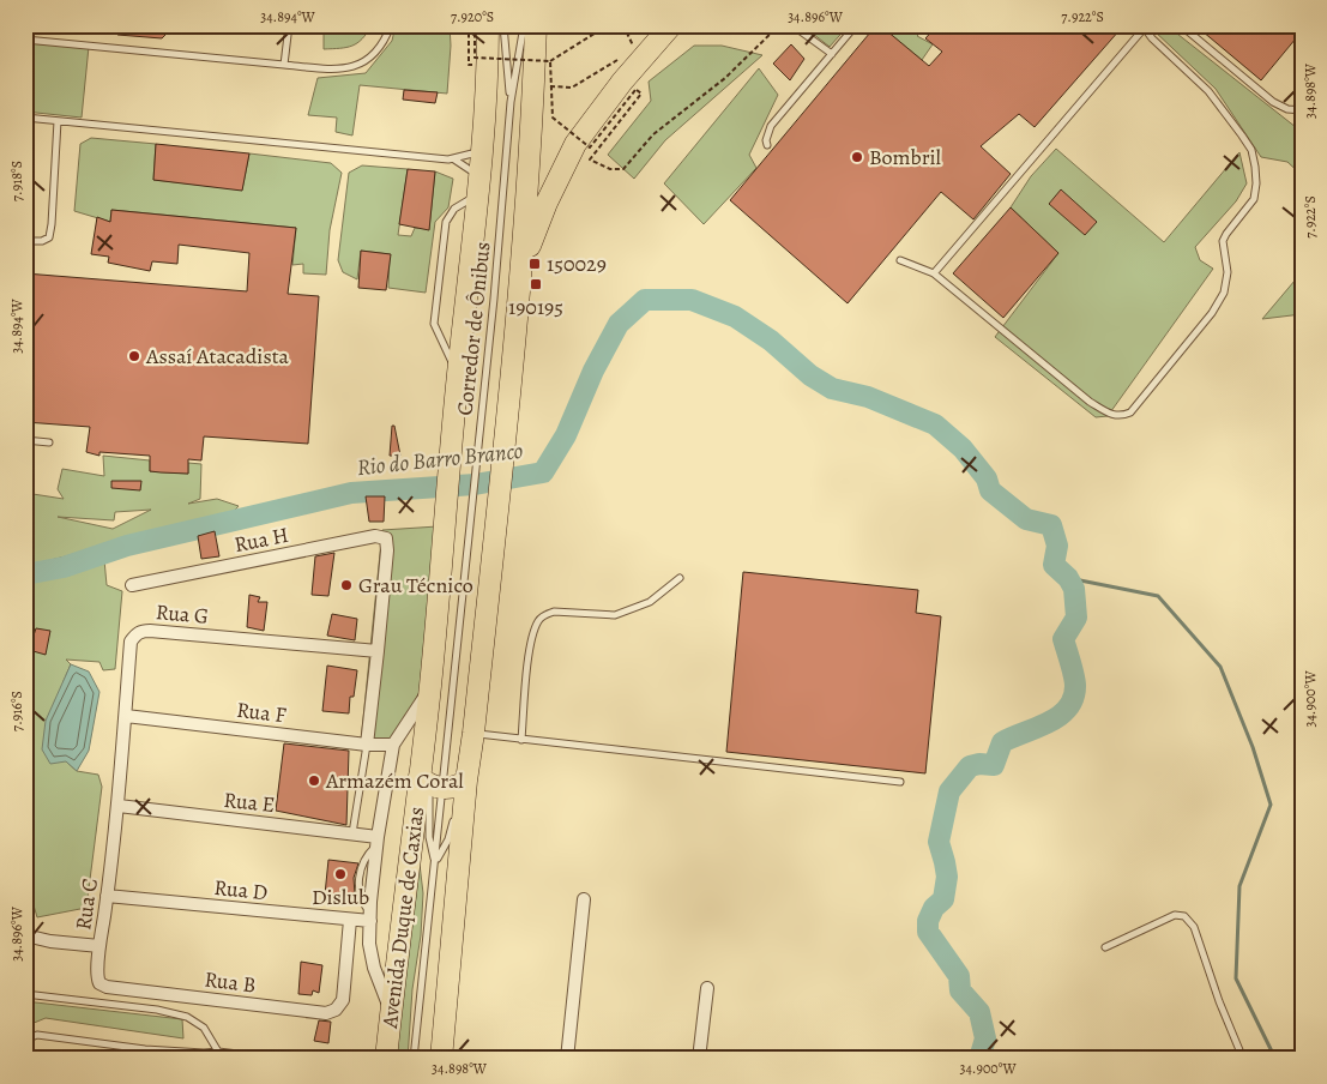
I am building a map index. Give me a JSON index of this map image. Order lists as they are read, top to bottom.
{
  "streets": {
    "highway": ["Avenida Duque de Caxias"],
    "street": [
      "Rua H",
      "Rua G",
      "Rua F",
      "Rua E",
      "Rua D",
      "Rua C",
      "Rua B"
    ],
    "lane": ["Corredor de Ônibus"]
  },
  "crossings": [
    ["Corredor de Ônibus", "Avenida Duque de Caxias"],
    ["Rua H", "Rua G"],
    ["Rua G", "Rua F"],
    ["Rua G", "Rua E"],
    ["Rua G", "Rua C"],
    ["Rua D", "Rua C"],
    ["Rua D", "Rua B"],
    ["Rua C", "Rua B"]
  ],
  "water": ["Rio do Barro Branco"],
  "places": {
    "other": [
      "Bombril",
      "Assaí Atacadista",
      "Grau Técnico",
      "Armazém Coral",
      "Dislub"
    ],
    "transit": ["150029", "190195"]
  },
  "coordinates": [
    "34.894°W",
    "7.920°S",
    "34.896°W",
    "7.922°S",
    "34.898°W",
    "7.918°S",
    "34.900°W",
    "7.916°S"
  ]
}
